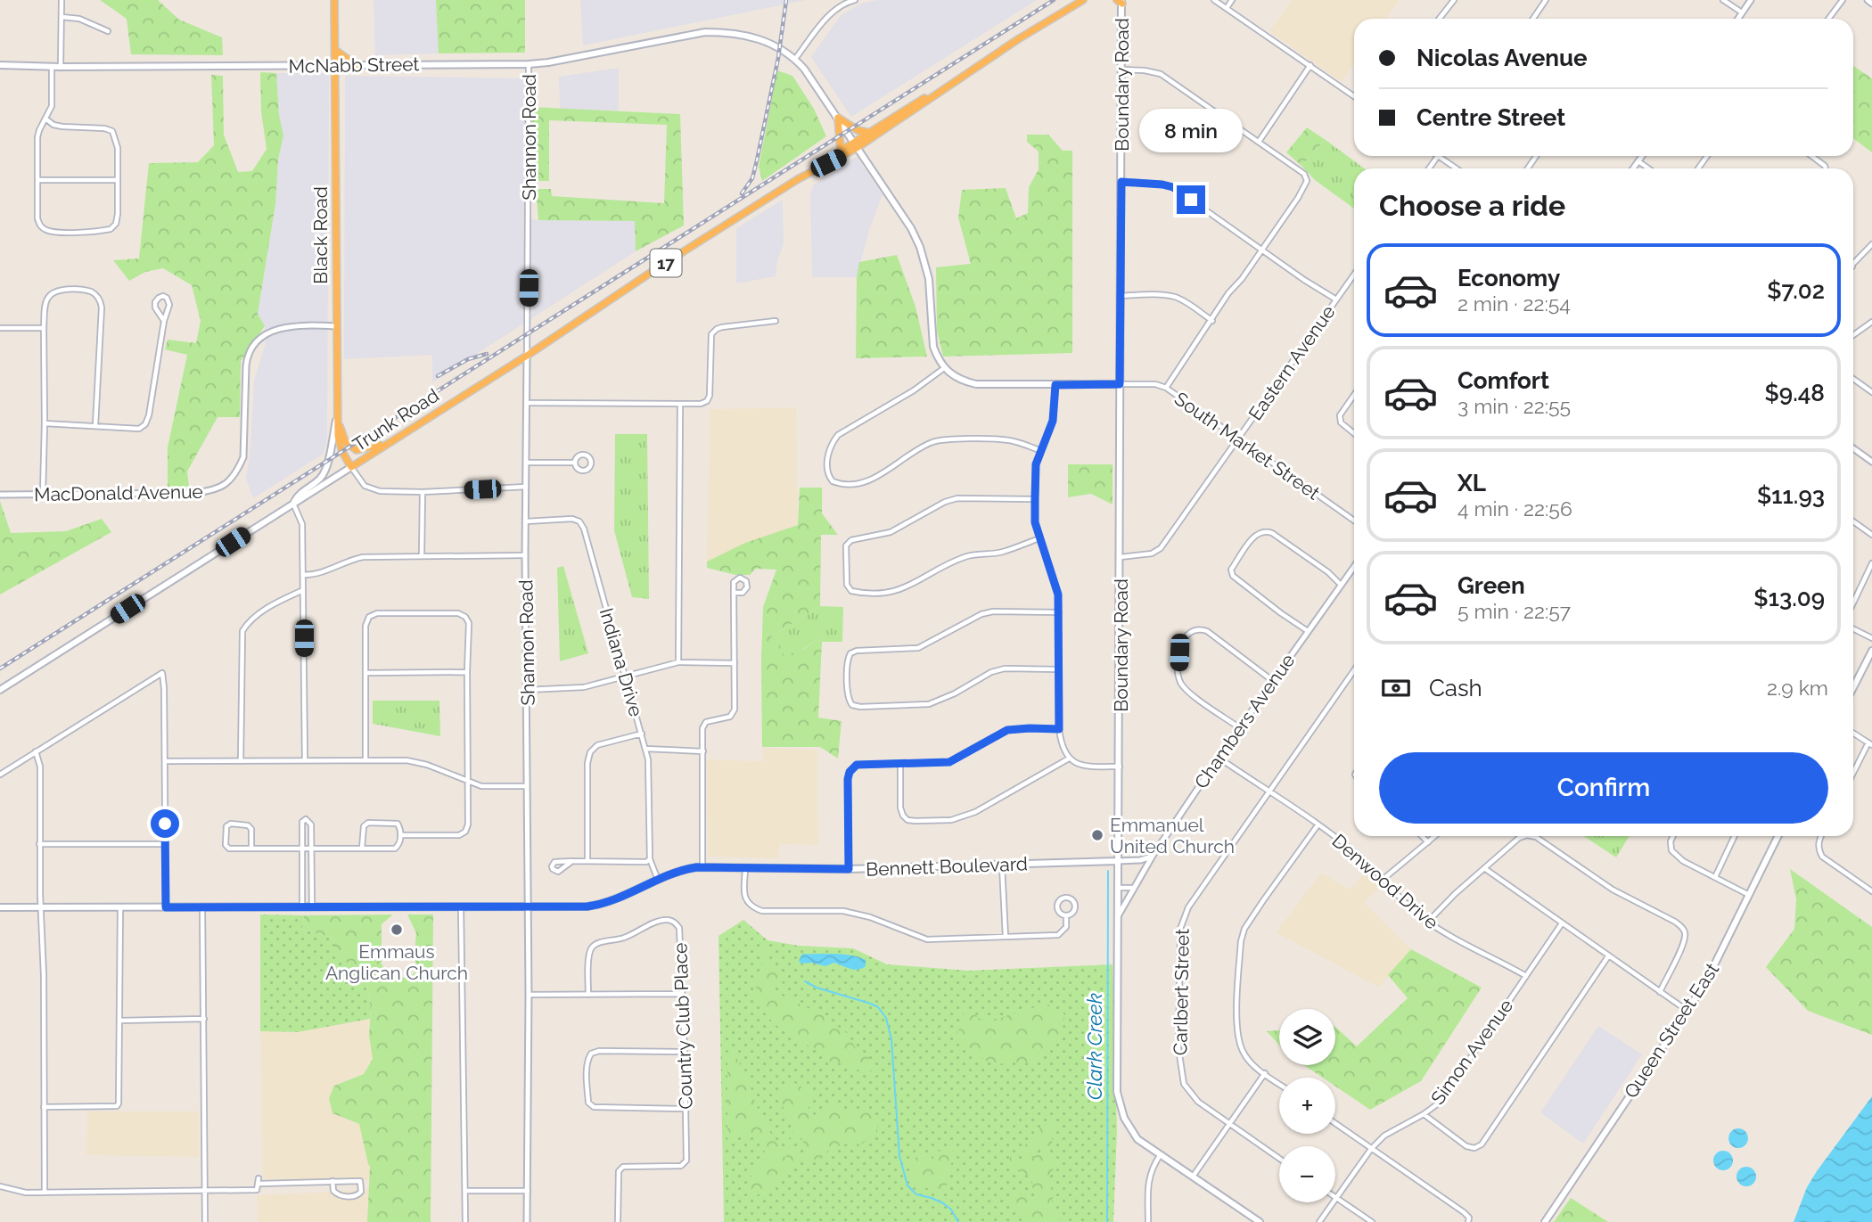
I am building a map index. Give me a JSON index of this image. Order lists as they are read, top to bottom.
{
  "streets": {
    "highway": ["Black Road", "17", "Trunk Road"],
    "main road": [
      "McNabb Street",
      "Boundary Road",
      "South Market Street",
      "Bennett Boulevard",
      "Queen Street East"
    ],
    "street": [
      "Shannon Road",
      "Eastern Avenue",
      "MacDonald Avenue",
      "Indiana Drive",
      "Chambers Avenue",
      "Denwood Drive",
      "Carlbert Street",
      "Country Club Place",
      "Simon Avenue"
    ]
  },
  "crossings": [
    ["McNabb Street", "Shannon Road"],
    ["McNabb Street", "Black Road"],
    ["Boundary Road", "Eastern Avenue"],
    ["Boundary Road", "South Market Street"],
    ["Boundary Road", "Chambers Avenue"],
    ["Boundary Road", "Bennett Boulevard"],
    ["Shannon Road", "Trunk Road"],
    ["Shannon Road", "Indiana Drive"],
    ["Shannon Road", "Bennett Boulevard"],
    ["Black Road", "Trunk Road"],
    ["Black Road", "MacDonald Avenue"],
    ["Eastern Avenue", "South Market Street"],
    ["Chambers Avenue", "Bennett Boulevard"],
    ["Chambers Avenue", "Denwood Drive"],
    ["Denwood Drive", "Carlbert Street"],
    ["Denwood Drive", "Simon Avenue"]
  ],
  "water": ["Clark Creek"],
  "places": ["Emmanuel United Church", "Emmaus Anglican Church"],
  "page": {
    "banner": ["Nicolas Avenue", "Centre Street"],
    "bubble": "8 min",
    "heading": "Choose a ride",
    "list": [
      {
        "name": "Economy",
        "note": "2 min · 22:54",
        "value": "$7.02"
      },
      {
        "name": "Comfort",
        "note": "3 min · 22:55",
        "value": "$9.48"
      },
      {
        "name": "XL",
        "note": "4 min · 22:56",
        "value": "$11.93"
      },
      {
        "name": "Green",
        "note": "5 min · 22:57",
        "value": "$13.09"
      }
    ],
    "pay": ["Cash", "2.9 km"],
    "buttons": "Confirm",
    "map_buttons": ["+", "−"]
  }
}
